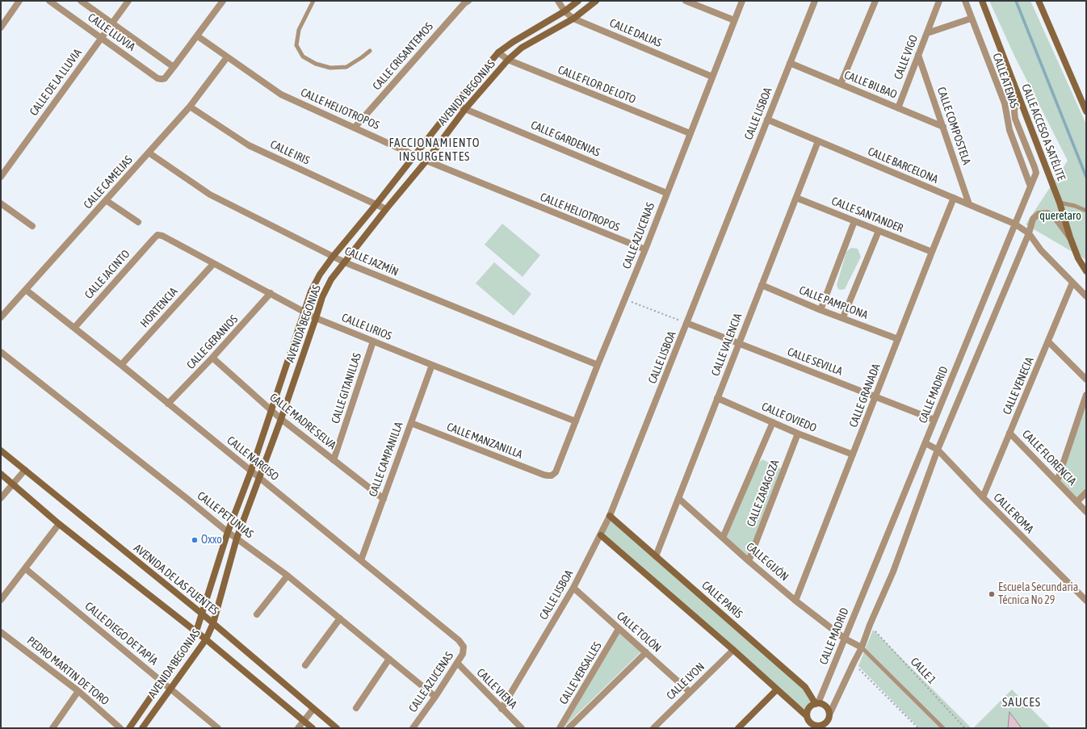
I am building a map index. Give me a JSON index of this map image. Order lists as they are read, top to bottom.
{
  "streets": {
    "street": [
      "CALLE LLUVIA",
      "CALLE DALIAS",
      "CALLE CRISANTEMOS",
      "CALLE VIGO",
      "CALLE ATENAS",
      "CALLE DE LA LLUVIA",
      "CALLE FLOR DE LOTO",
      "CALLE BILBAO",
      "AVENIDA BEGONIAS",
      "CALLE HELIOTROPOS",
      "CALLE LISBOA",
      "CALLE COMPOSTELA",
      "CALLE ACCESO A SATÉLITE",
      "CALLE GARDENIAS",
      "CALLE IRIS",
      "CALLE BARCELONA",
      "CALLE CAMELIAS",
      "CALLE SANTANDER",
      "CALLE AZUCENAS",
      "CALLE JAZMÍN",
      "CALLE JACINTO",
      "CALLE PAMPLONA",
      "HORTENCIA",
      "CALLE LIRIOS",
      "CALLE GERANIOS",
      "CALLE VALENCIA",
      "CALLE SEVILLA",
      "CALLE VENECIA",
      "CALLE GITANILLAS",
      "CALLE MADRID",
      "CALLE GRANADA",
      "CALLE OVIEDO",
      "CALLE MADRE SELVA",
      "CALLE MANZANILLA",
      "CALLE FLORENCIA",
      "CALLE NARCISO",
      "CALLE CAMPANILLA",
      "CALLE ZARAGOZA",
      "CALLE ROMA",
      "CALLE PETUNIAS",
      "CALLE GIJÓN",
      "AVENIDA DE LAS FUENTES",
      "CALLE PARÍS",
      "CALLE TOLÓN",
      "CALLE DIEGO DE TAPÍA",
      "PEDRO MARTIN DE TORO",
      "CALLE VERSALLES",
      "CALLE LYON",
      "CALLE VIENA"
    ],
    "path": ["CALLE 1"]
  },
  "crossings": [
    ["CALLE LLUVIA", "CALLE DE LA LLUVIA"],
    ["CALLE DALIAS", "AVENIDA BEGONIAS"],
    ["CALLE DALIAS", "CALLE AZUCENAS"],
    ["CALLE CRISANTEMOS", "CALLE HELIOTROPOS"],
    ["CALLE VIGO", "CALLE ATENAS"],
    ["CALLE VIGO", "CALLE BILBAO"],
    ["CALLE VIGO", "CALLE COMPOSTELA"],
    ["CALLE ATENAS", "CALLE MADRID"],
    ["CALLE FLOR DE LOTO", "AVENIDA BEGONIAS"],
    ["CALLE FLOR DE LOTO", "CALLE AZUCENAS"],
    ["CALLE BILBAO", "CALLE LISBOA"],
    ["CALLE BILBAO", "CALLE COMPOSTELA"],
    ["AVENIDA BEGONIAS", "CALLE HELIOTROPOS"],
    ["AVENIDA BEGONIAS", "CALLE GARDENIAS"],
    ["AVENIDA BEGONIAS", "CALLE IRIS"],
    ["AVENIDA BEGONIAS", "CALLE JAZMÍN"],
    ["AVENIDA BEGONIAS", "CALLE LIRIOS"],
    ["AVENIDA BEGONIAS", "CALLE MADRE SELVA"],
    ["AVENIDA BEGONIAS", "CALLE NARCISO"],
    ["AVENIDA BEGONIAS", "CALLE PETUNIAS"],
    ["AVENIDA BEGONIAS", "AVENIDA DE LAS FUENTES"],
    ["AVENIDA BEGONIAS", "CALLE DIEGO DE TAPÍA"],
    ["CALLE HELIOTROPOS", "CALLE CAMELIAS"],
    ["CALLE HELIOTROPOS", "CALLE AZUCENAS"],
    ["CALLE LISBOA", "CALLE BARCELONA"],
    ["CALLE LISBOA", "CALLE SEVILLA"],
    ["CALLE LISBOA", "CALLE PARÍS"],
    ["CALLE LISBOA", "CALLE TOLÓN"],
    ["CALLE LISBOA", "CALLE VIENA"],
    ["CALLE COMPOSTELA", "CALLE BARCELONA"],
    ["CALLE ACCESO A SATÉLITE", "CALLE MADRID"],
    ["CALLE GARDENIAS", "CALLE AZUCENAS"],
    ["CALLE IRIS", "CALLE CAMELIAS"],
    ["CALLE BARCELONA", "CALLE VALENCIA"],
    ["CALLE BARCELONA", "CALLE MADRID"],
    ["CALLE BARCELONA", "CALLE GRANADA"],
    ["CALLE CAMELIAS", "CALLE JAZMÍN"],
    ["CALLE CAMELIAS", "CALLE NARCISO"],
    ["CALLE SANTANDER", "CALLE VALENCIA"],
    ["CALLE SANTANDER", "CALLE GRANADA"],
    ["CALLE AZUCENAS", "CALLE JAZMÍN"],
    ["CALLE AZUCENAS", "CALLE LIRIOS"],
    ["CALLE AZUCENAS", "CALLE MANZANILLA"],
    ["CALLE AZUCENAS", "CALLE NARCISO"],
    ["CALLE AZUCENAS", "CALLE PETUNIAS"],
    ["CALLE AZUCENAS", "CALLE VIENA"],
    ["CALLE JACINTO", "CALLE LIRIOS"],
    ["CALLE JACINTO", "CALLE NARCISO"],
    ["CALLE PAMPLONA", "CALLE VALENCIA"],
    ["CALLE PAMPLONA", "CALLE GRANADA"],
    ["HORTENCIA", "CALLE LIRIOS"],
    ["HORTENCIA", "CALLE NARCISO"],
    ["CALLE LIRIOS", "CALLE GERANIOS"],
    ["CALLE LIRIOS", "CALLE GITANILLAS"],
    ["CALLE LIRIOS", "CALLE CAMPANILLA"],
    ["CALLE GERANIOS", "CALLE MADRE SELVA"],
    ["CALLE GERANIOS", "CALLE NARCISO"],
    ["CALLE VALENCIA", "CALLE SEVILLA"],
    ["CALLE VALENCIA", "CALLE OVIEDO"],
    ["CALLE VALENCIA", "CALLE GIJÓN"],
    ["CALLE VALENCIA", "CALLE PARÍS"],
    ["CALLE SEVILLA", "CALLE MADRID"],
    ["CALLE SEVILLA", "CALLE GRANADA"],
    ["CALLE VENECIA", "CALLE FLORENCIA"],
    ["CALLE VENECIA", "CALLE ROMA"],
    ["CALLE GITANILLAS", "CALLE MADRE SELVA"],
    ["CALLE MADRID", "CALLE ROMA"],
    ["CALLE MADRID", "CALLE GIJÓN"],
    ["CALLE MADRID", "CALLE PARÍS"],
    ["CALLE GRANADA", "CALLE OVIEDO"],
    ["CALLE GRANADA", "CALLE GIJÓN"],
    ["CALLE OVIEDO", "CALLE ZARAGOZA"],
    ["CALLE MADRE SELVA", "CALLE CAMPANILLA"],
    ["CALLE MANZANILLA", "CALLE CAMPANILLA"],
    ["CALLE NARCISO", "CALLE CAMPANILLA"],
    ["CALLE ZARAGOZA", "CALLE GIJÓN"],
    ["CALLE TOLÓN", "CALLE VERSALLES"],
    ["CALLE TOLÓN", "CALLE LYON"]
  ],
  "districts": ["FACCIONAMIENTO INSURGENTES", "SAUCES"],
  "parks": ["queretaro"],
  "places": ["Oxxo", "Escuela Secundaria Técnica No 29"]
}
